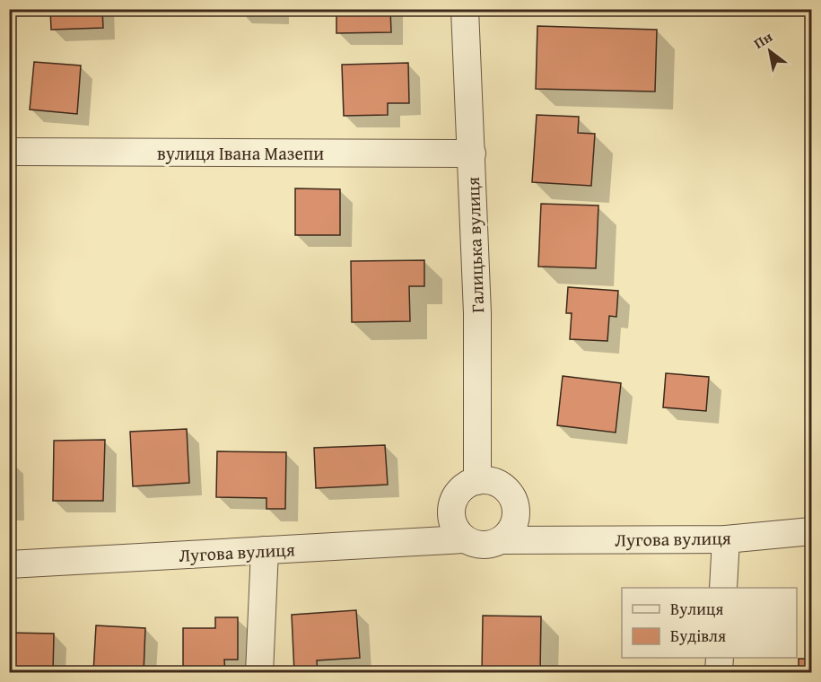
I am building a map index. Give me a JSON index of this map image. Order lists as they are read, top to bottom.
{
  "streets": {
    "street": ["вулиця Івана Мазепи", "Галицька вулиця", "Лугова вулиця"]
  },
  "crossings": [
    ["вулиця Івана Мазепи", "Галицька вулиця"],
    ["Галицька вулиця", "Лугова вулиця"]
  ],
  "legend": ["Вулиця", "Будівля"],
  "north": "top left"
}
